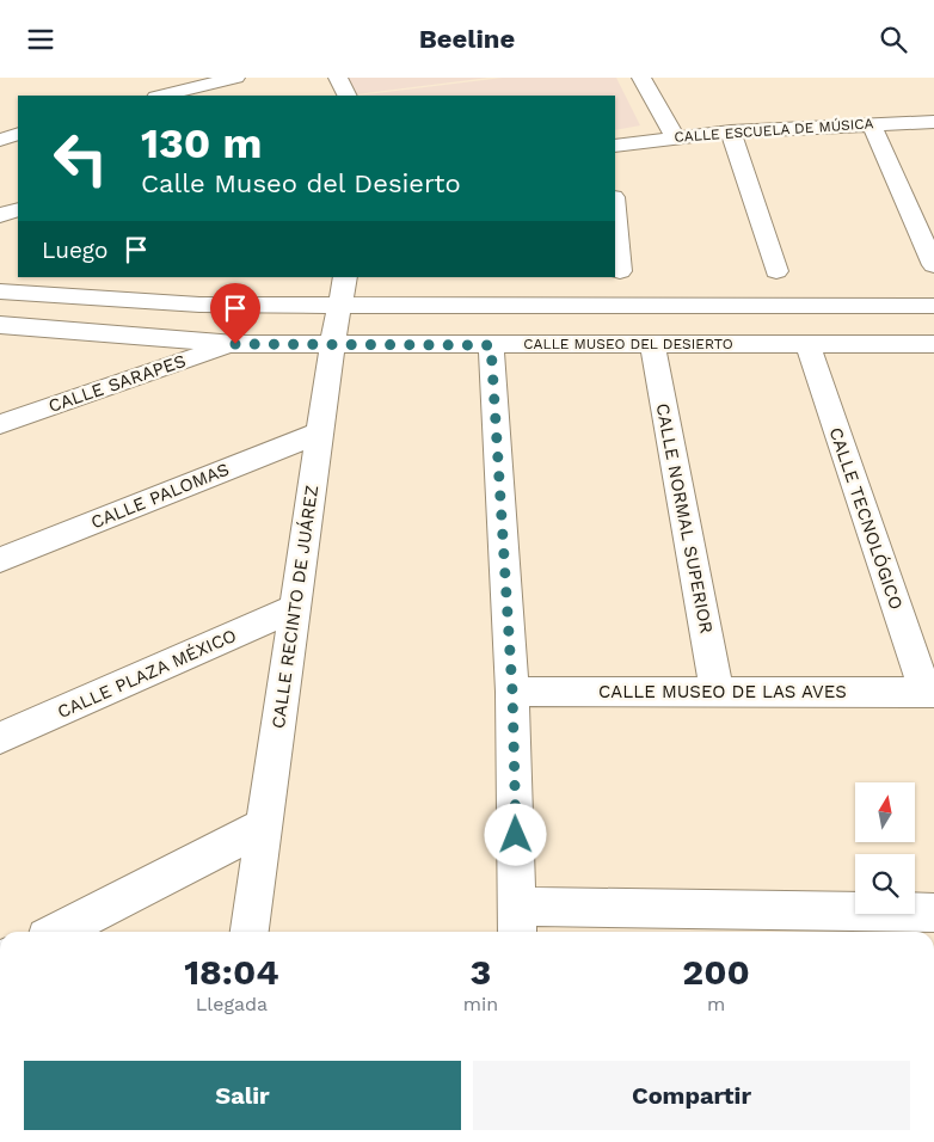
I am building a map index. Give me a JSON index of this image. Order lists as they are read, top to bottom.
{
  "streets": {
    "street": [
      "CALLE ESCUELA DE MÚSICA",
      "CALLE MUSEO DEL DESIERTO",
      "CALLE SARAPES",
      "CALLE PALOMAS",
      "CALLE NORMAL SUPERIOR",
      "CALLE TECNOLÓGICO",
      "CALLE RECINTO DE JUÁREZ",
      "CALLE PLAZA MÉXICO",
      "CALLE MUSEO DE LAS AVES"
    ]
  },
  "crossings": [
    ["CALLE MUSEO DEL DESIERTO", "CALLE SARAPES"],
    ["CALLE MUSEO DEL DESIERTO", "CALLE NORMAL SUPERIOR"],
    ["CALLE MUSEO DEL DESIERTO", "CALLE TECNOLÓGICO"],
    ["CALLE MUSEO DEL DESIERTO", "CALLE RECINTO DE JUÁREZ"],
    ["CALLE PALOMAS", "CALLE RECINTO DE JUÁREZ"],
    ["CALLE NORMAL SUPERIOR", "CALLE MUSEO DE LAS AVES"],
    ["CALLE TECNOLÓGICO", "CALLE MUSEO DE LAS AVES"],
    ["CALLE RECINTO DE JUÁREZ", "CALLE PLAZA MÉXICO"]
  ],
  "north": "top",
  "page": {
    "header": "Beeline",
    "turn": ["130 m", "Calle Museo del Desierto"],
    "then": "Luego",
    "eta": [
      "18:04",
      "Llegada",
      "3",
      "min",
      "200",
      "m"
    ],
    "buttons": ["Salir", "Compartir"]
  }
}
